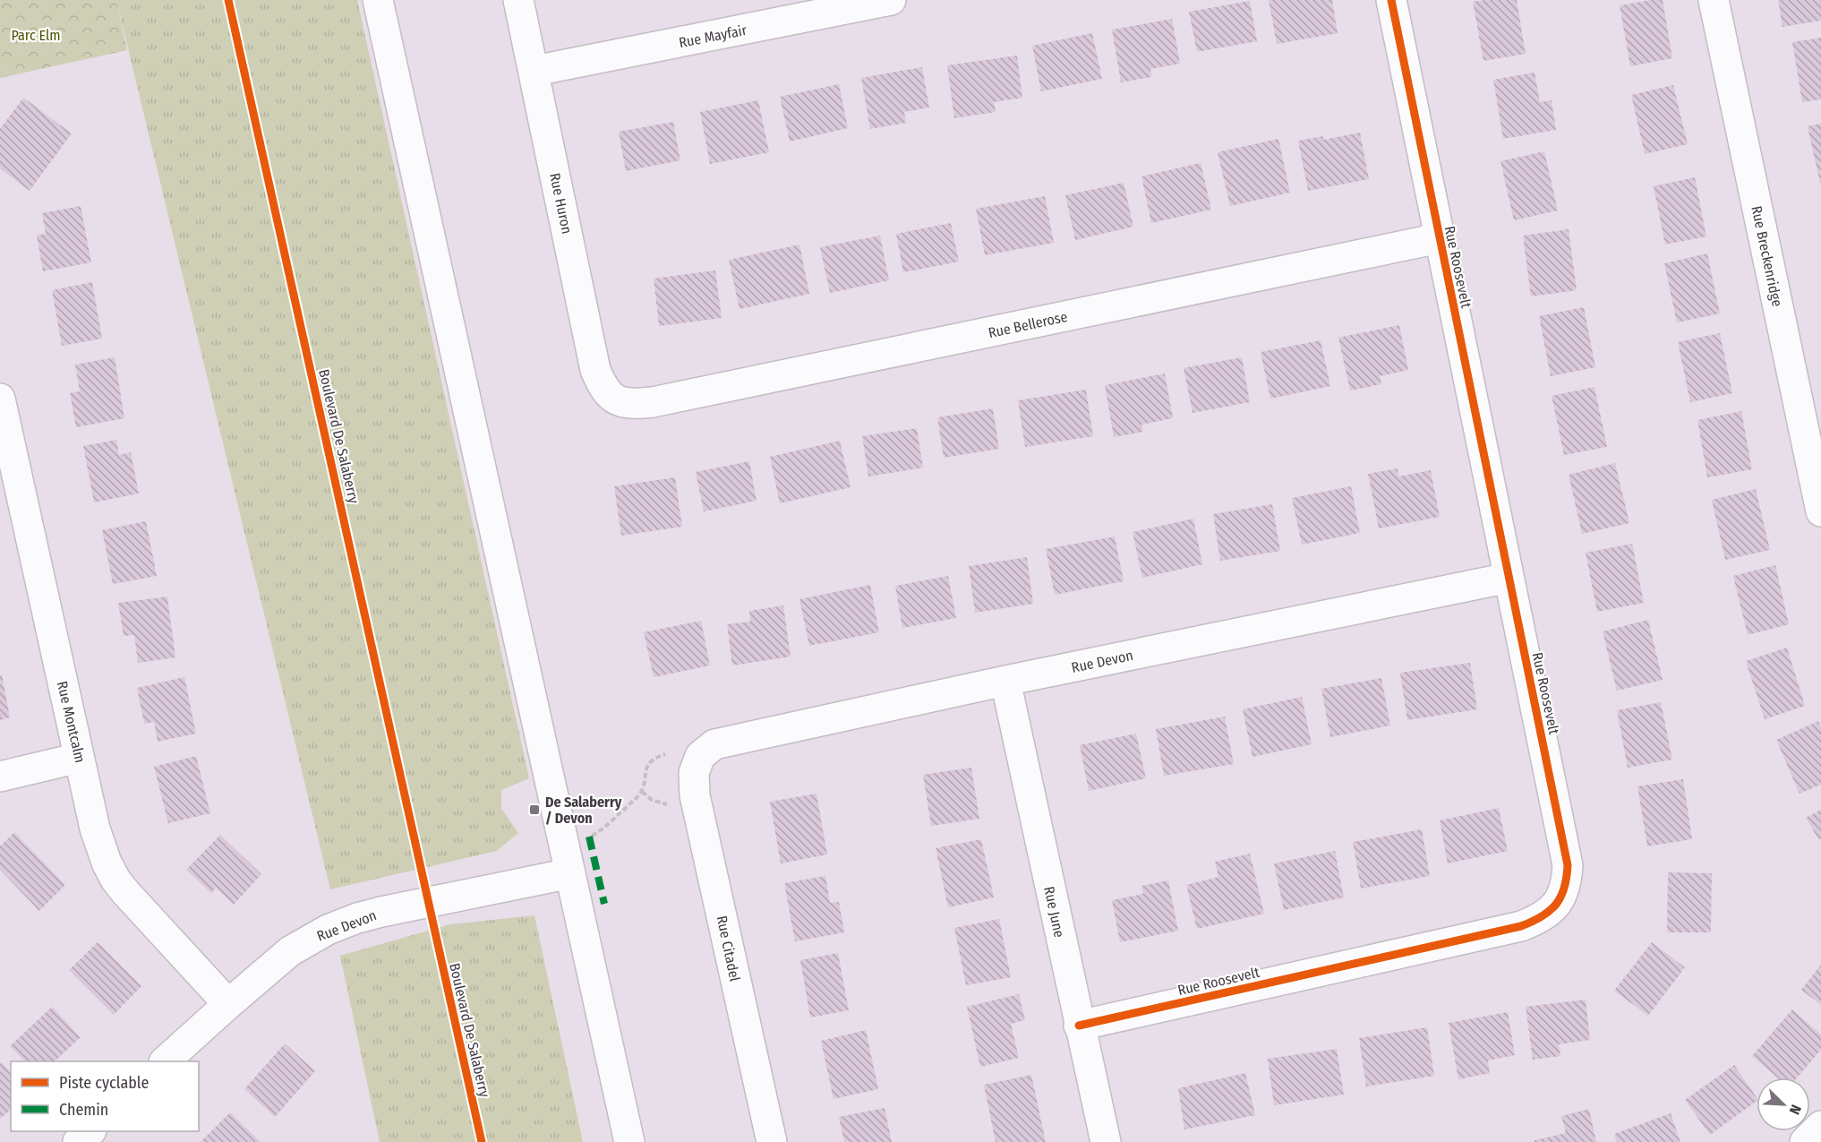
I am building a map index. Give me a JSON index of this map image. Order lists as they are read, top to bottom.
{
  "streets": {
    "street": [
      "Rue Mayfair",
      "Rue Huron",
      "Rue Breckenridge",
      "Rue Roosevelt",
      "Rue Bellerose",
      "Rue Devon",
      "Rue Montcalm",
      "Rue June",
      "Rue Citadel"
    ],
    "cycle path": ["Boulevard De Salaberry"]
  },
  "crossings": [
    ["Rue Mayfair", "Rue Huron"],
    ["Rue Huron", "Rue Bellerose"],
    ["Rue Roosevelt", "Rue Bellerose"],
    ["Rue Roosevelt", "Rue Devon"],
    ["Rue Roosevelt", "Rue June"],
    ["Rue Devon", "Rue Montcalm"],
    ["Rue Devon", "Rue June"],
    ["Rue Devon", "Rue Citadel"]
  ],
  "parks": ["Parc Elm"],
  "places": {
    "transit": ["De Salaberry / Devon"]
  },
  "legend": ["Piste cyclable", "Chemin"],
  "north": "bottom right"
}
